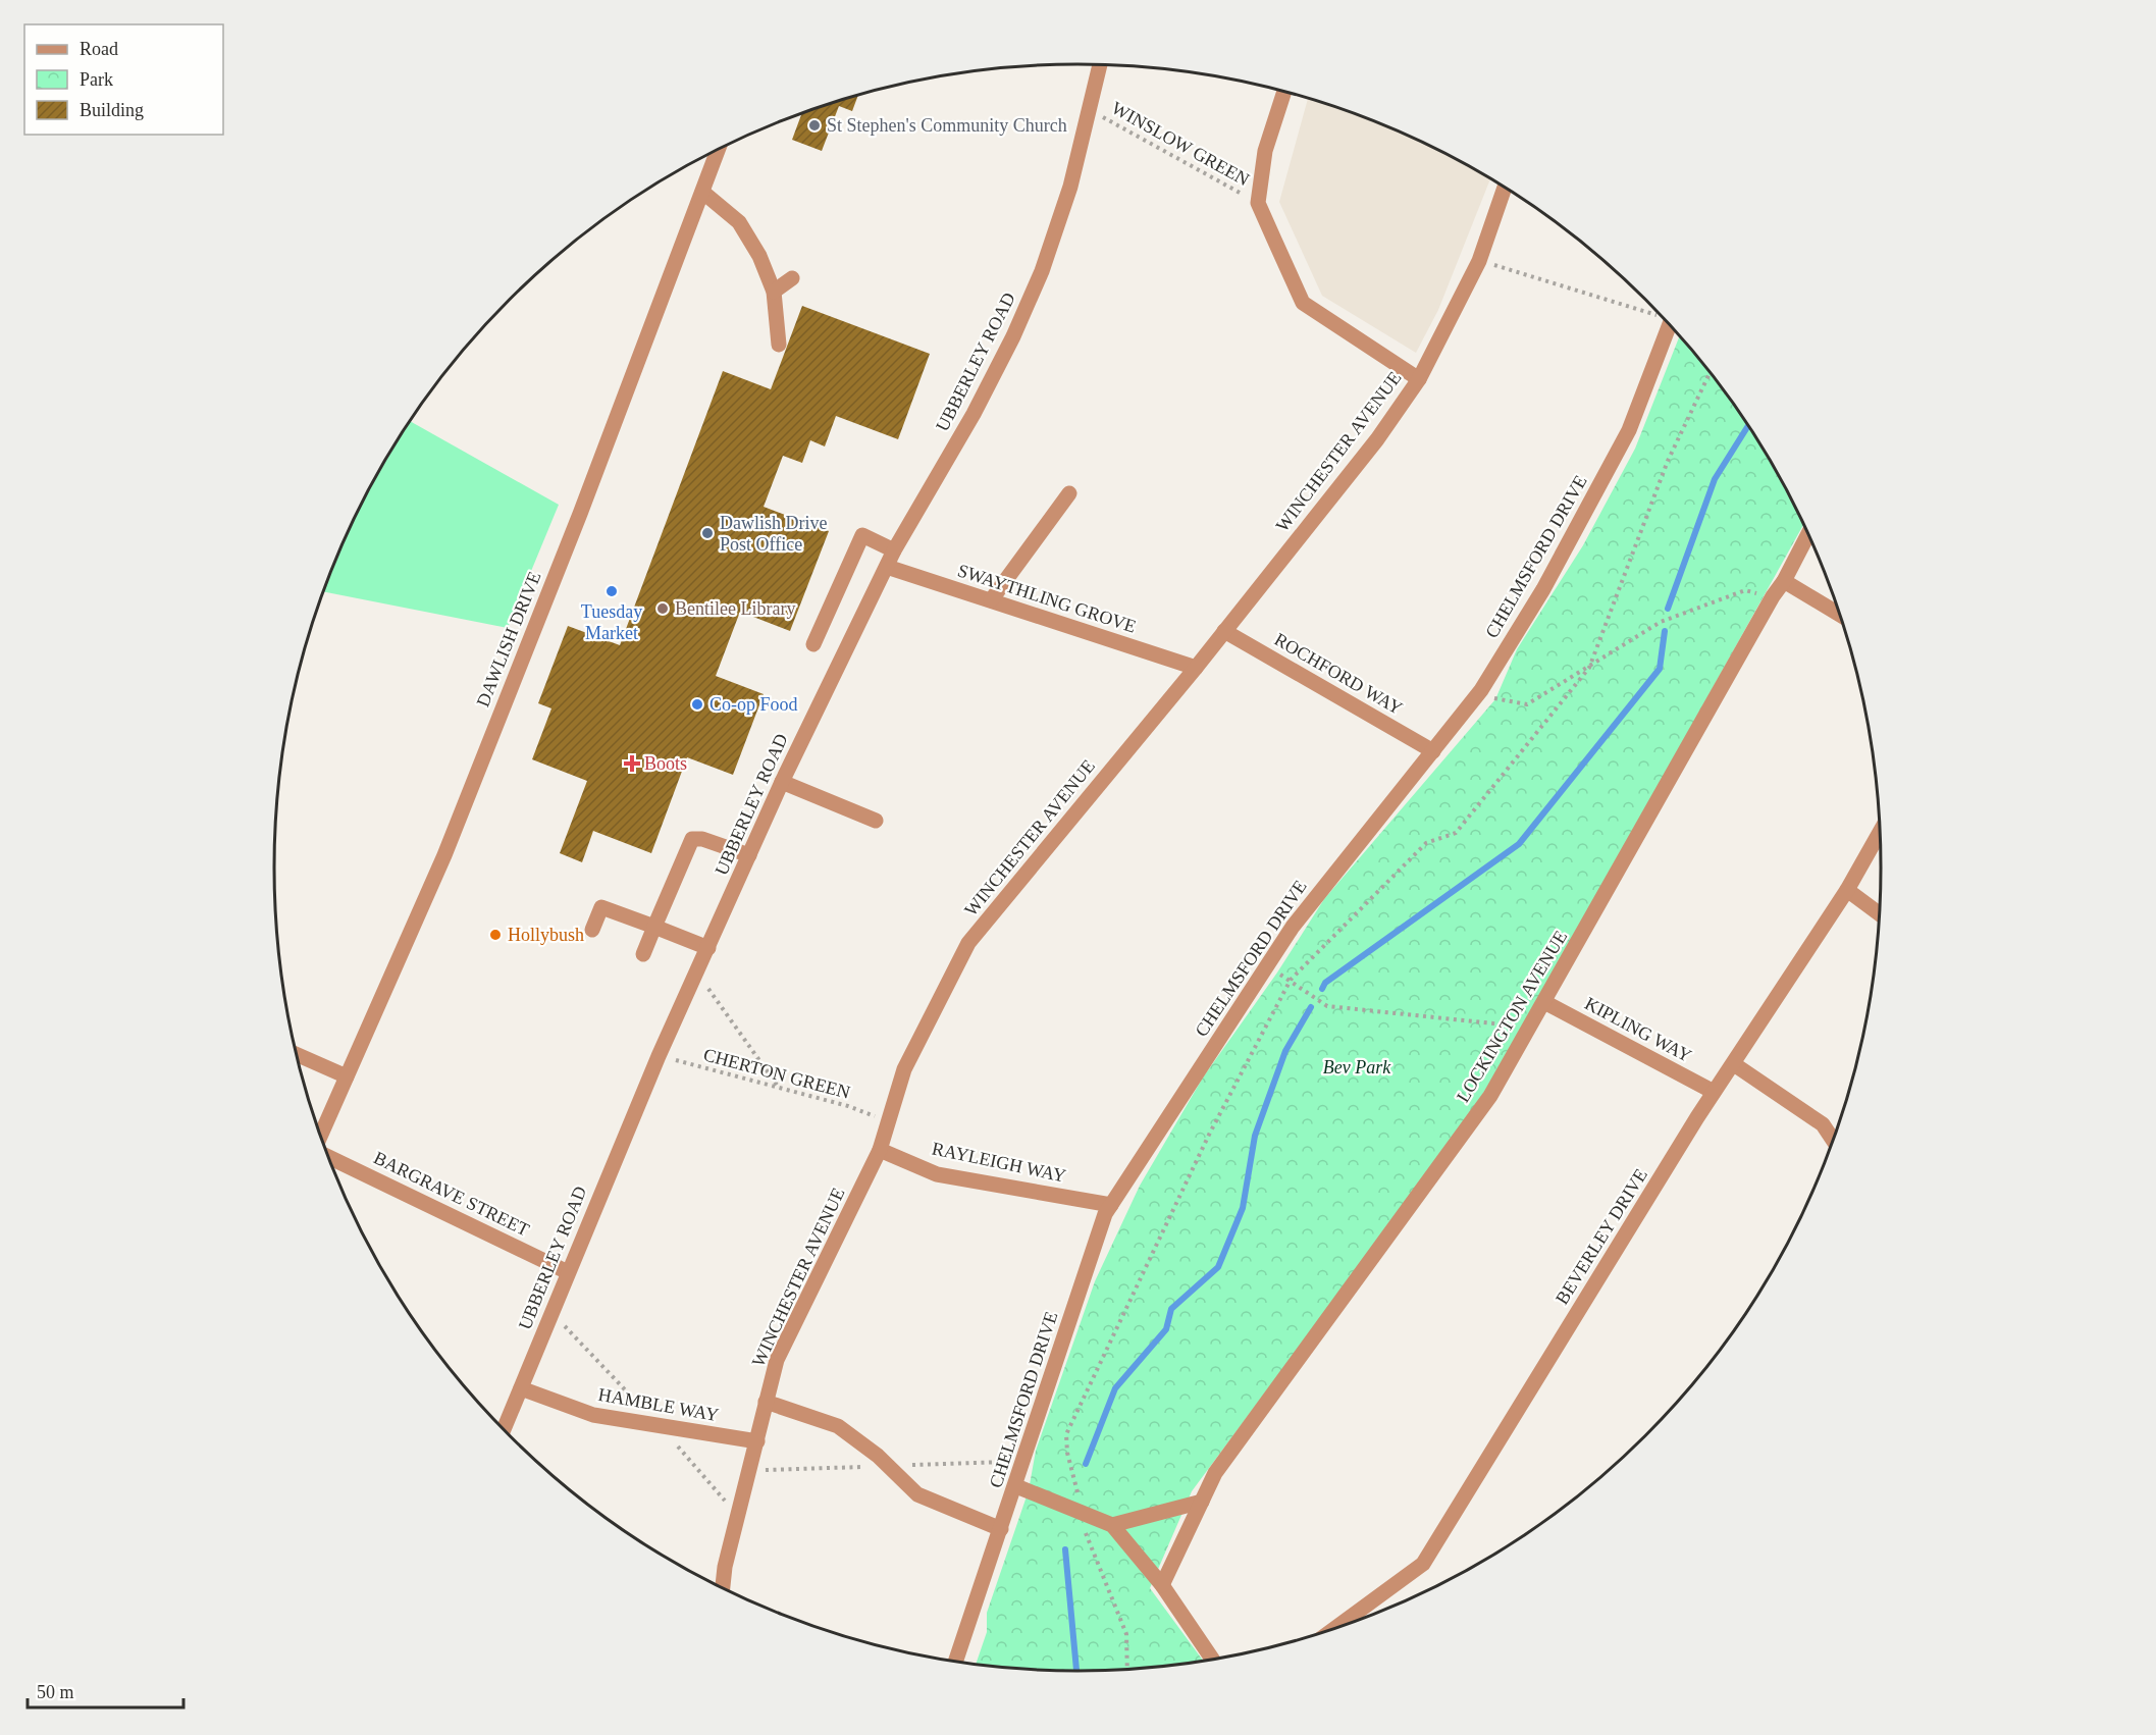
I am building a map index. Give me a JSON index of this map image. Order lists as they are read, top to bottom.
{
  "streets": {
    "street": [
      "UBBERLEY ROAD",
      "WINCHESTER AVENUE",
      "CHELMSFORD DRIVE",
      "SWAYTHLING GROVE",
      "DAWLISH DRIVE",
      "ROCHFORD WAY",
      "LOCKINGTON AVENUE",
      "KIPLING WAY",
      "RAYLEIGH WAY",
      "BARGRAVE STREET",
      "BEVERLEY DRIVE",
      "HAMBLE WAY"
    ],
    "path": ["WINSLOW GREEN", "CHERTON GREEN"]
  },
  "crossings": [
    ["WINSLOW GREEN", "UBBERLEY ROAD"],
    ["UBBERLEY ROAD", "SWAYTHLING GROVE"],
    ["UBBERLEY ROAD", "CHERTON GREEN"],
    ["UBBERLEY ROAD", "BARGRAVE STREET"],
    ["UBBERLEY ROAD", "HAMBLE WAY"],
    ["WINCHESTER AVENUE", "SWAYTHLING GROVE"],
    ["WINCHESTER AVENUE", "ROCHFORD WAY"],
    ["WINCHESTER AVENUE", "CHERTON GREEN"],
    ["WINCHESTER AVENUE", "RAYLEIGH WAY"],
    ["WINCHESTER AVENUE", "HAMBLE WAY"],
    ["CHELMSFORD DRIVE", "ROCHFORD WAY"],
    ["CHELMSFORD DRIVE", "RAYLEIGH WAY"],
    ["LOCKINGTON AVENUE", "KIPLING WAY"],
    ["KIPLING WAY", "BEVERLEY DRIVE"]
  ],
  "parks": ["Bev Park"],
  "places": {
    "other": [
      "St Stephen's Community Church",
      "Dawlish Drive Post Office",
      "Tuesday Market",
      "Bentilee Library",
      "Co-op Food",
      "Hollybush"
    ],
    "health": ["Boots"]
  },
  "legend": ["Road", "Park", "Building"],
  "scale_bar": "50 m"
}
